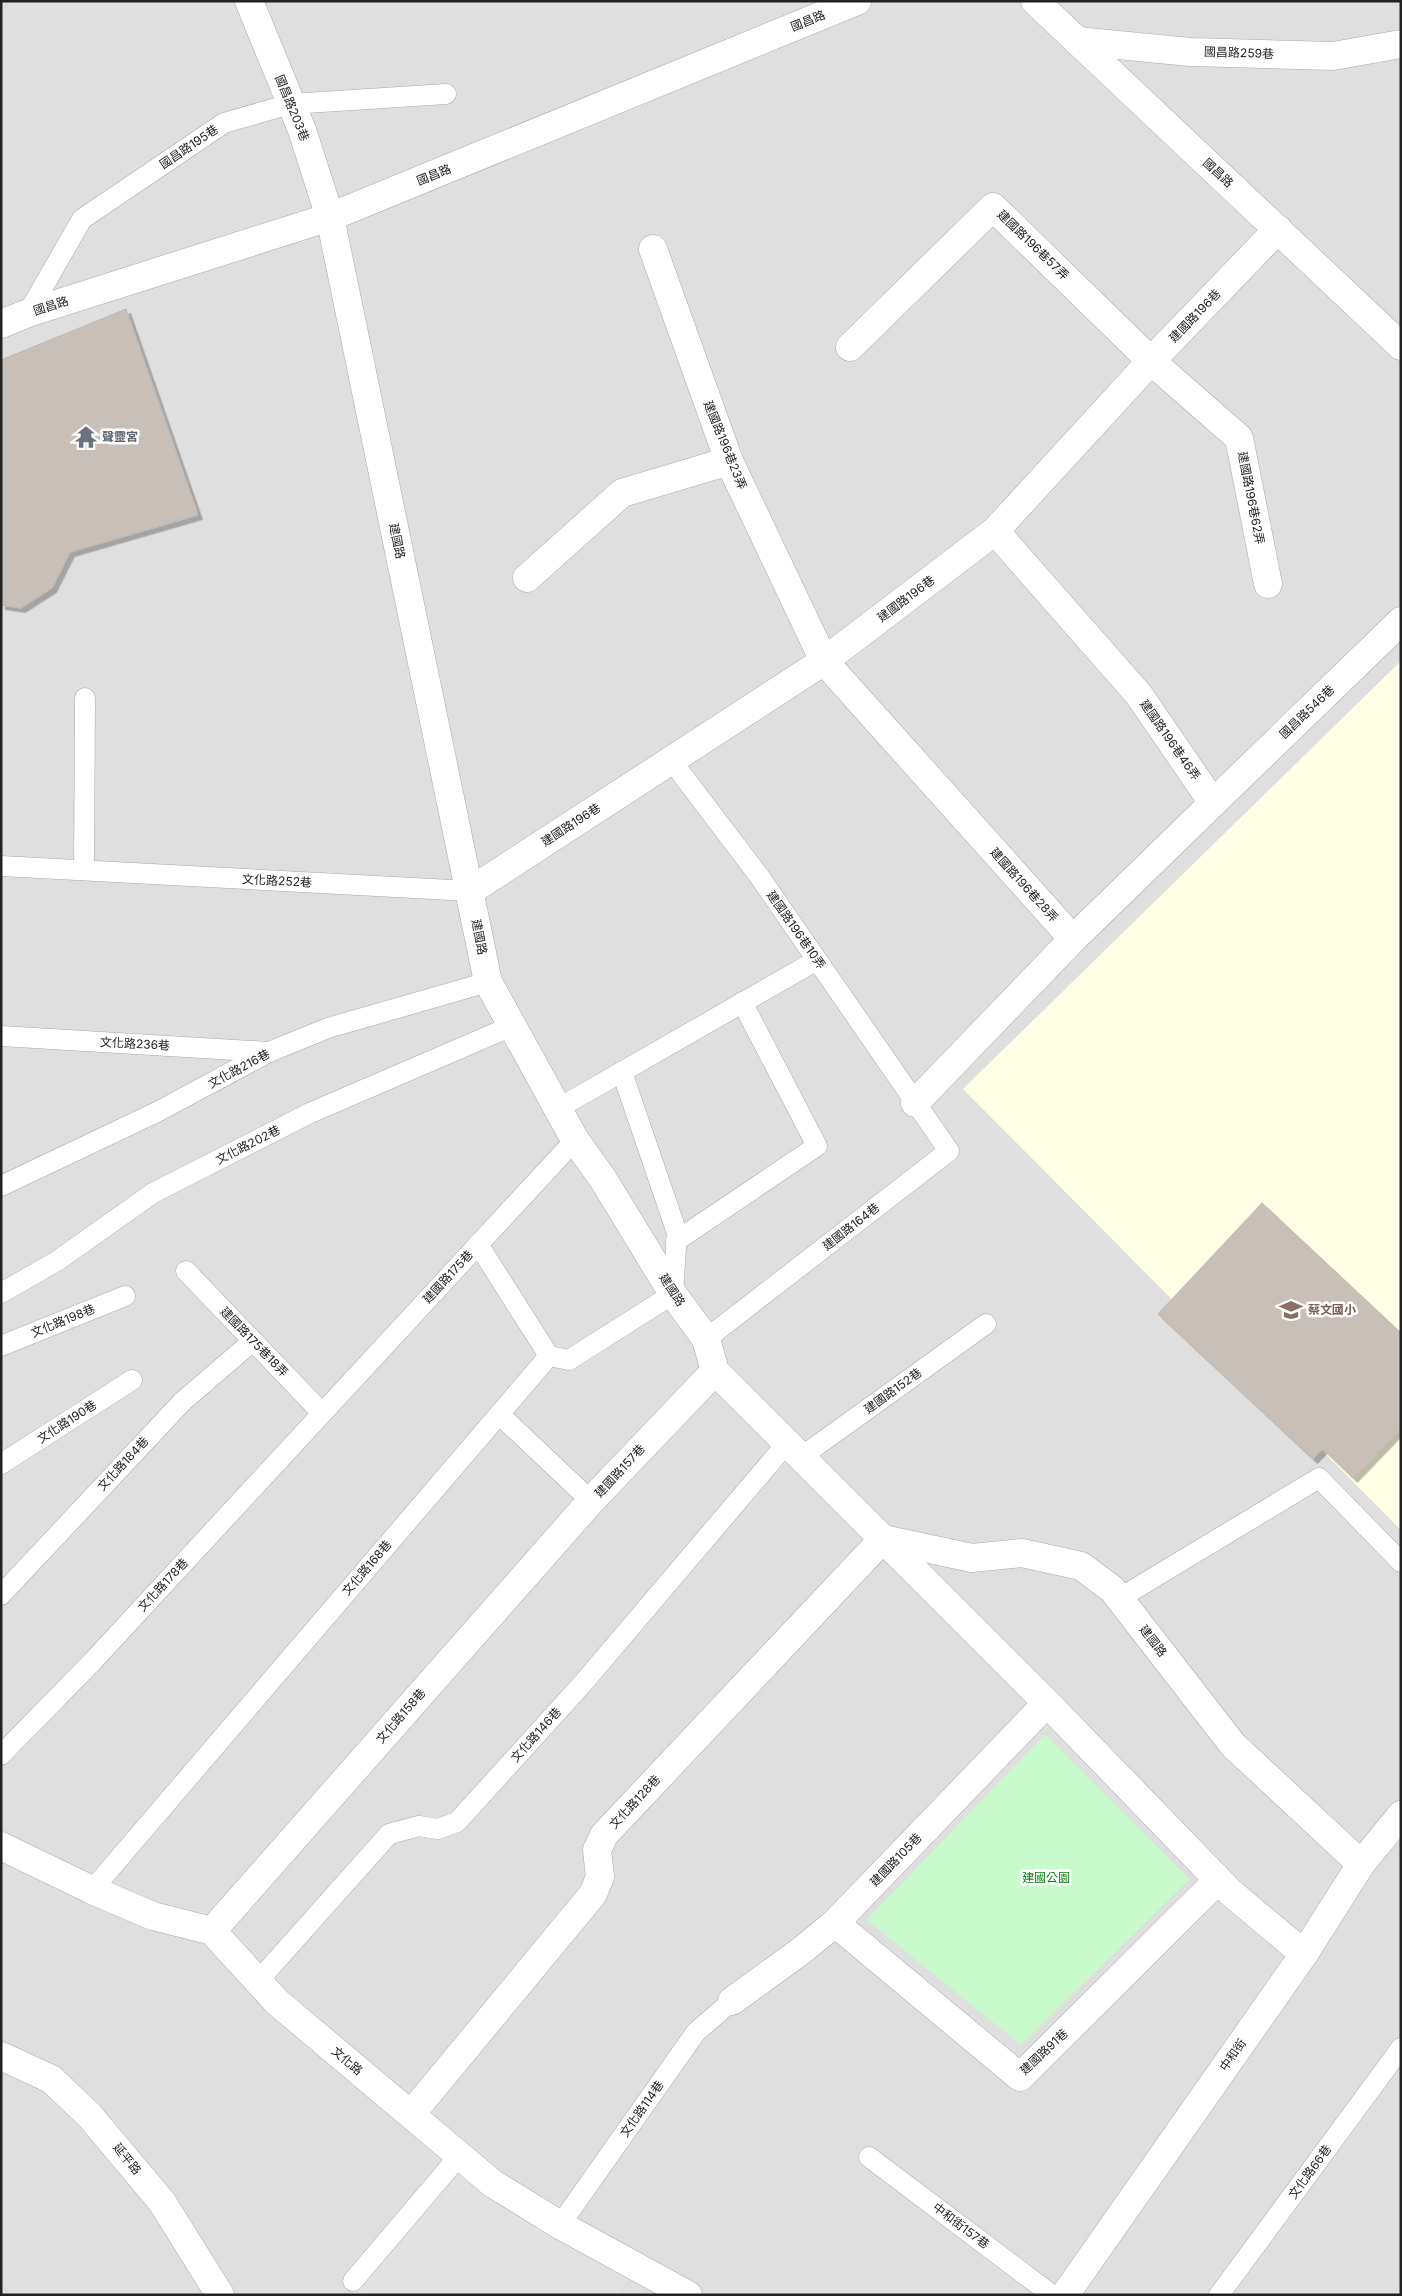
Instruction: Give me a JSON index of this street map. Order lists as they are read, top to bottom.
{
  "streets": {
    "street": [
      "國昌路",
      "國昌路259巷",
      "國昌路203巷",
      "建國路196巷57弄",
      "建國路196巷",
      "建國路196巷23弄",
      "建國路196巷62弄",
      "建國路",
      "國昌路546巷",
      "建國路196巷46弄",
      "建國路196巷28弄",
      "建國路157巷",
      "文化路158巷",
      "文化路128巷",
      "建國路105巷",
      "建國路91巷",
      "中和街",
      "文化路",
      "延平路"
    ],
    "lane": [
      "國昌路195巷",
      "文化路252巷",
      "建國路196巷10弄",
      "文化路236巷",
      "文化路216巷",
      "文化路202巷",
      "建國路164巷",
      "建國路175巷",
      "文化路198巷",
      "建國路175巷18弄",
      "建國路152巷",
      "文化路190巷",
      "文化路184巷",
      "文化路168巷",
      "文化路178巷",
      "文化路146巷",
      "文化路114巷",
      "文化路66巷",
      "中和街157巷"
    ]
  },
  "crossings": [
    ["國昌路", "國昌路259巷"],
    ["國昌路", "國昌路203巷"],
    ["國昌路", "國昌路195巷"],
    ["國昌路", "建國路196巷"],
    ["國昌路", "建國路"],
    ["國昌路203巷", "國昌路195巷"],
    ["國昌路203巷", "建國路"],
    ["建國路196巷57弄", "建國路196巷"],
    ["建國路196巷57弄", "建國路196巷62弄"],
    ["建國路196巷", "建國路196巷23弄"],
    ["建國路196巷", "建國路196巷62弄"],
    ["建國路196巷", "建國路"],
    ["建國路196巷", "建國路196巷46弄"],
    ["建國路196巷", "文化路252巷"],
    ["建國路196巷", "建國路196巷28弄"],
    ["建國路196巷", "建國路196巷10弄"],
    ["建國路196巷23弄", "建國路196巷28弄"],
    ["建國路", "文化路252巷"],
    ["建國路", "文化路216巷"],
    ["建國路", "文化路202巷"],
    ["建國路", "建國路164巷"],
    ["建國路", "建國路175巷"],
    ["建國路", "建國路152巷"],
    ["建國路", "建國路157巷"],
    ["建國路", "文化路146巷"],
    ["建國路", "文化路128巷"],
    ["建國路", "建國路105巷"],
    ["建國路", "建國路91巷"],
    ["建國路", "中和街"],
    ["國昌路546巷", "建國路196巷46弄"],
    ["建國路196巷10弄", "建國路164巷"],
    ["文化路236巷", "文化路216巷"],
    ["建國路175巷", "建國路175巷18弄"],
    ["建國路175巷", "文化路178巷"],
    ["建國路175巷18弄", "文化路184巷"],
    ["建國路175巷18弄", "文化路178巷"],
    ["建國路152巷", "文化路146巷"],
    ["建國路157巷", "文化路168巷"],
    ["建國路157巷", "文化路158巷"],
    ["文化路158巷", "文化路"],
    ["文化路146巷", "文化路"],
    ["文化路128巷", "文化路"],
    ["建國路105巷", "建國路91巷"],
    ["建國路105巷", "文化路114巷"],
    ["文化路", "文化路114巷"]
  ],
  "parks": ["建國公園"],
  "places": {
    "temple": ["聲靈宮"],
    "school or university": ["蔡文國小"]
  }
}
